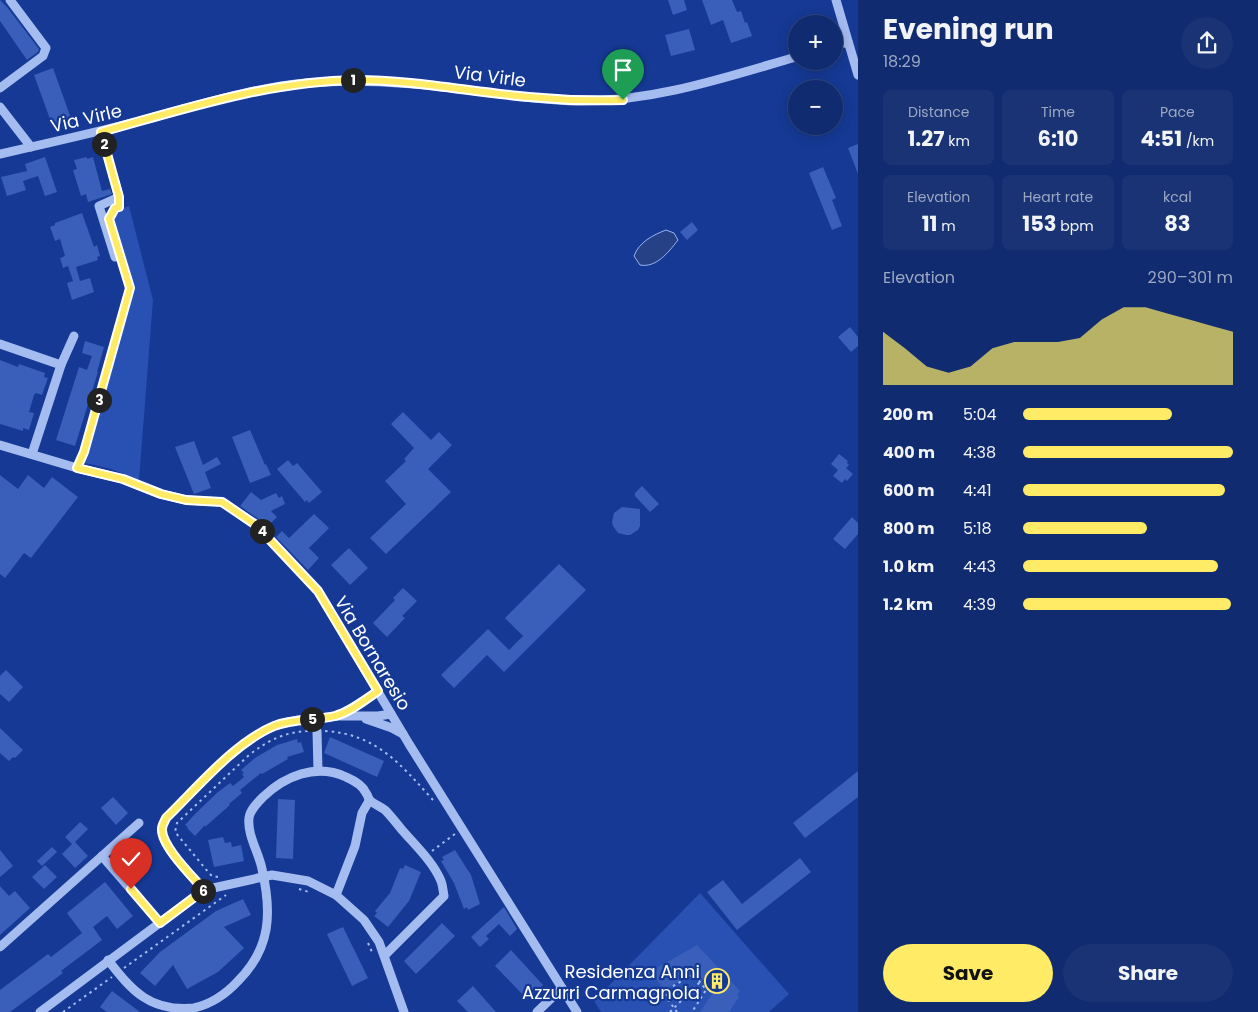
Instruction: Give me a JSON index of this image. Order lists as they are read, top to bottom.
{
  "streets": {
    "street": ["Via Virle", "Via Bornaresio"]
  },
  "places": {
    "building": ["Residenza Anni Azzurri Carmagnola"]
  },
  "page": {
    "heading": ["Evening run", "18:29"],
    "map_buttons": ["+", "−"],
    "pins": [
      "1",
      "2",
      "3",
      "4",
      "5",
      "6"
    ],
    "stats": [
      ["Distance", "1.27 km"],
      ["Time", "6:10"],
      ["Pace", "4:51 /km"],
      ["Elevation", "11 m"],
      ["Heart rate", "153 bpm"],
      ["kcal", "83"]
    ],
    "chart": ["Elevation", "290–301 m"],
    "list": [
      {
        "name": "200 m",
        "note": "5:04"
      },
      {
        "name": "400 m",
        "note": "4:38"
      },
      {
        "name": "600 m",
        "note": "4:41"
      },
      {
        "name": "800 m",
        "note": "5:18"
      },
      {
        "name": "1.0 km",
        "note": "4:43"
      },
      {
        "name": "1.2 km",
        "note": "4:39"
      }
    ],
    "buttons": ["Save", "Share"]
  }
}
